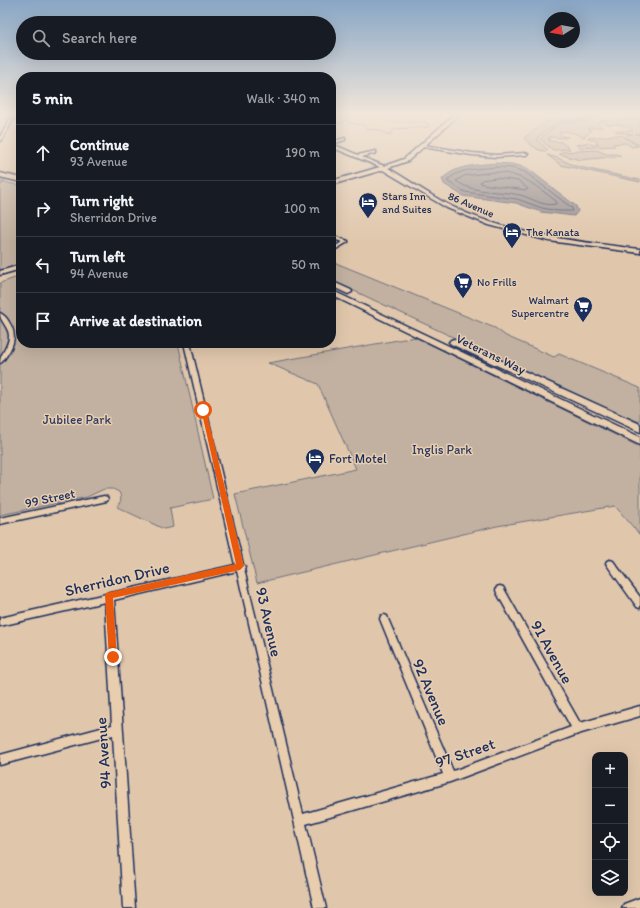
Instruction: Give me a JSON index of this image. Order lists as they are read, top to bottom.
{
  "streets": {
    "main road": ["Veterans Way"],
    "street": [
      "86 Avenue",
      "99 Street",
      "Sherridon Drive",
      "93 Avenue",
      "91 Avenue",
      "92 Avenue",
      "94 Avenue",
      "97 Street"
    ]
  },
  "crossings": [
    ["Sherridon Drive", "93 Avenue"],
    ["Sherridon Drive", "94 Avenue"],
    ["93 Avenue", "97 Street"],
    ["91 Avenue", "97 Street"],
    ["92 Avenue", "97 Street"]
  ],
  "parks": ["Jubilee Park", "Inglis Park"],
  "places": {
    "hotel": ["Stars Inn and Suites", "The Kanata", "Fort Motel"],
    "supermarket": ["No Frills", "Walmart Supercentre"]
  },
  "north": "left",
  "page": {
    "search": "Search here",
    "heading": ["5 min", "Walk · 340 m"],
    "list": [
      ["Continue", "93 Avenue", "190 m"],
      ["Turn right", "Sherridon Drive", "100 m"],
      ["Turn left", "94 Avenue", "50 m"],
      "Arrive at destination"
    ],
    "map_buttons": ["+", "−"]
  }
}
